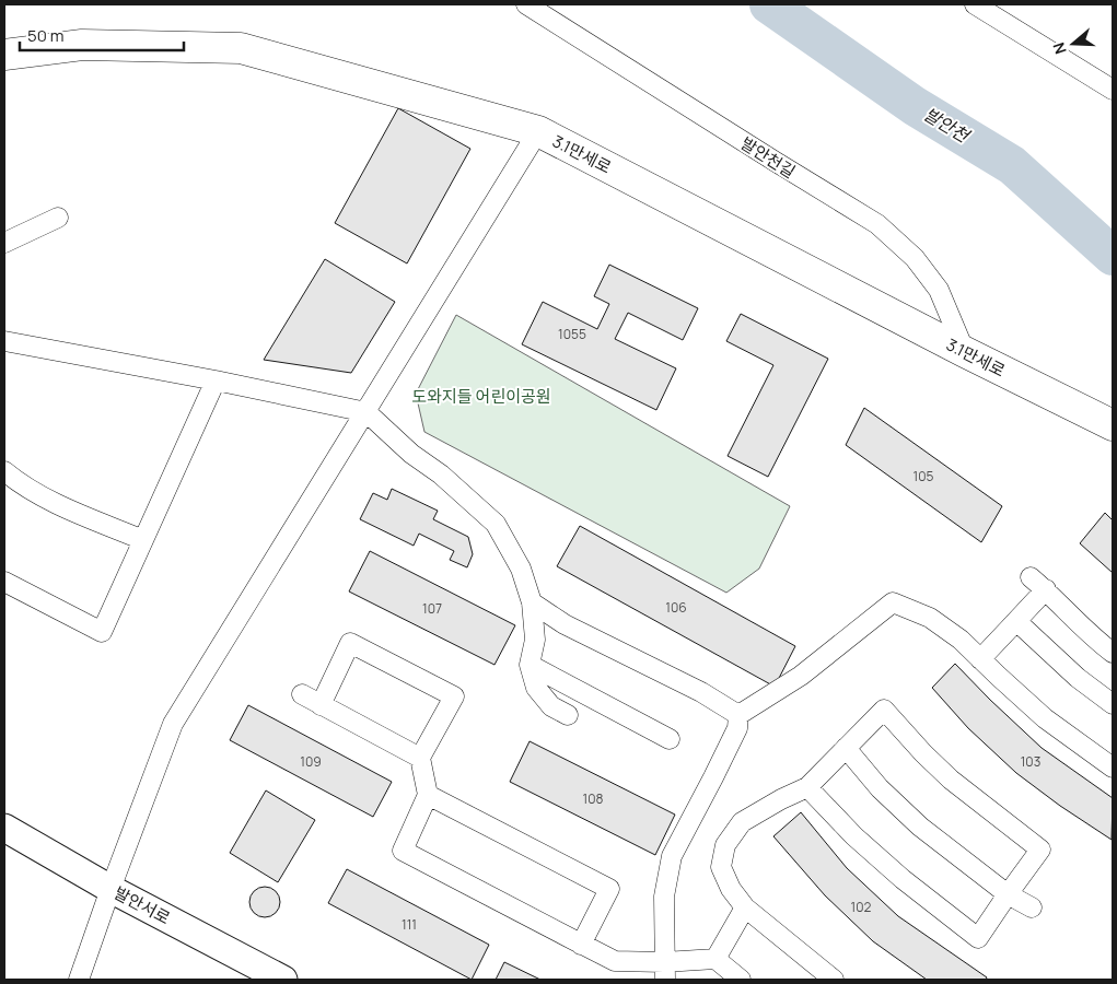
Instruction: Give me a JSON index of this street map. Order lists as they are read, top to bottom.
{
  "streets": {
    "main road": ["3.1만세로"],
    "street": ["발안천길", "발안서로"]
  },
  "crossings": [
    ["3.1만세로", "발안천길"]
  ],
  "water": ["발안천"],
  "parks": ["도와지들 어린이공원"],
  "house_numbers": [
    "1055",
    "105",
    "106",
    "107",
    "109",
    "103",
    "108",
    "102",
    "111"
  ],
  "scale_bar": "50 m",
  "north": "left"
}
